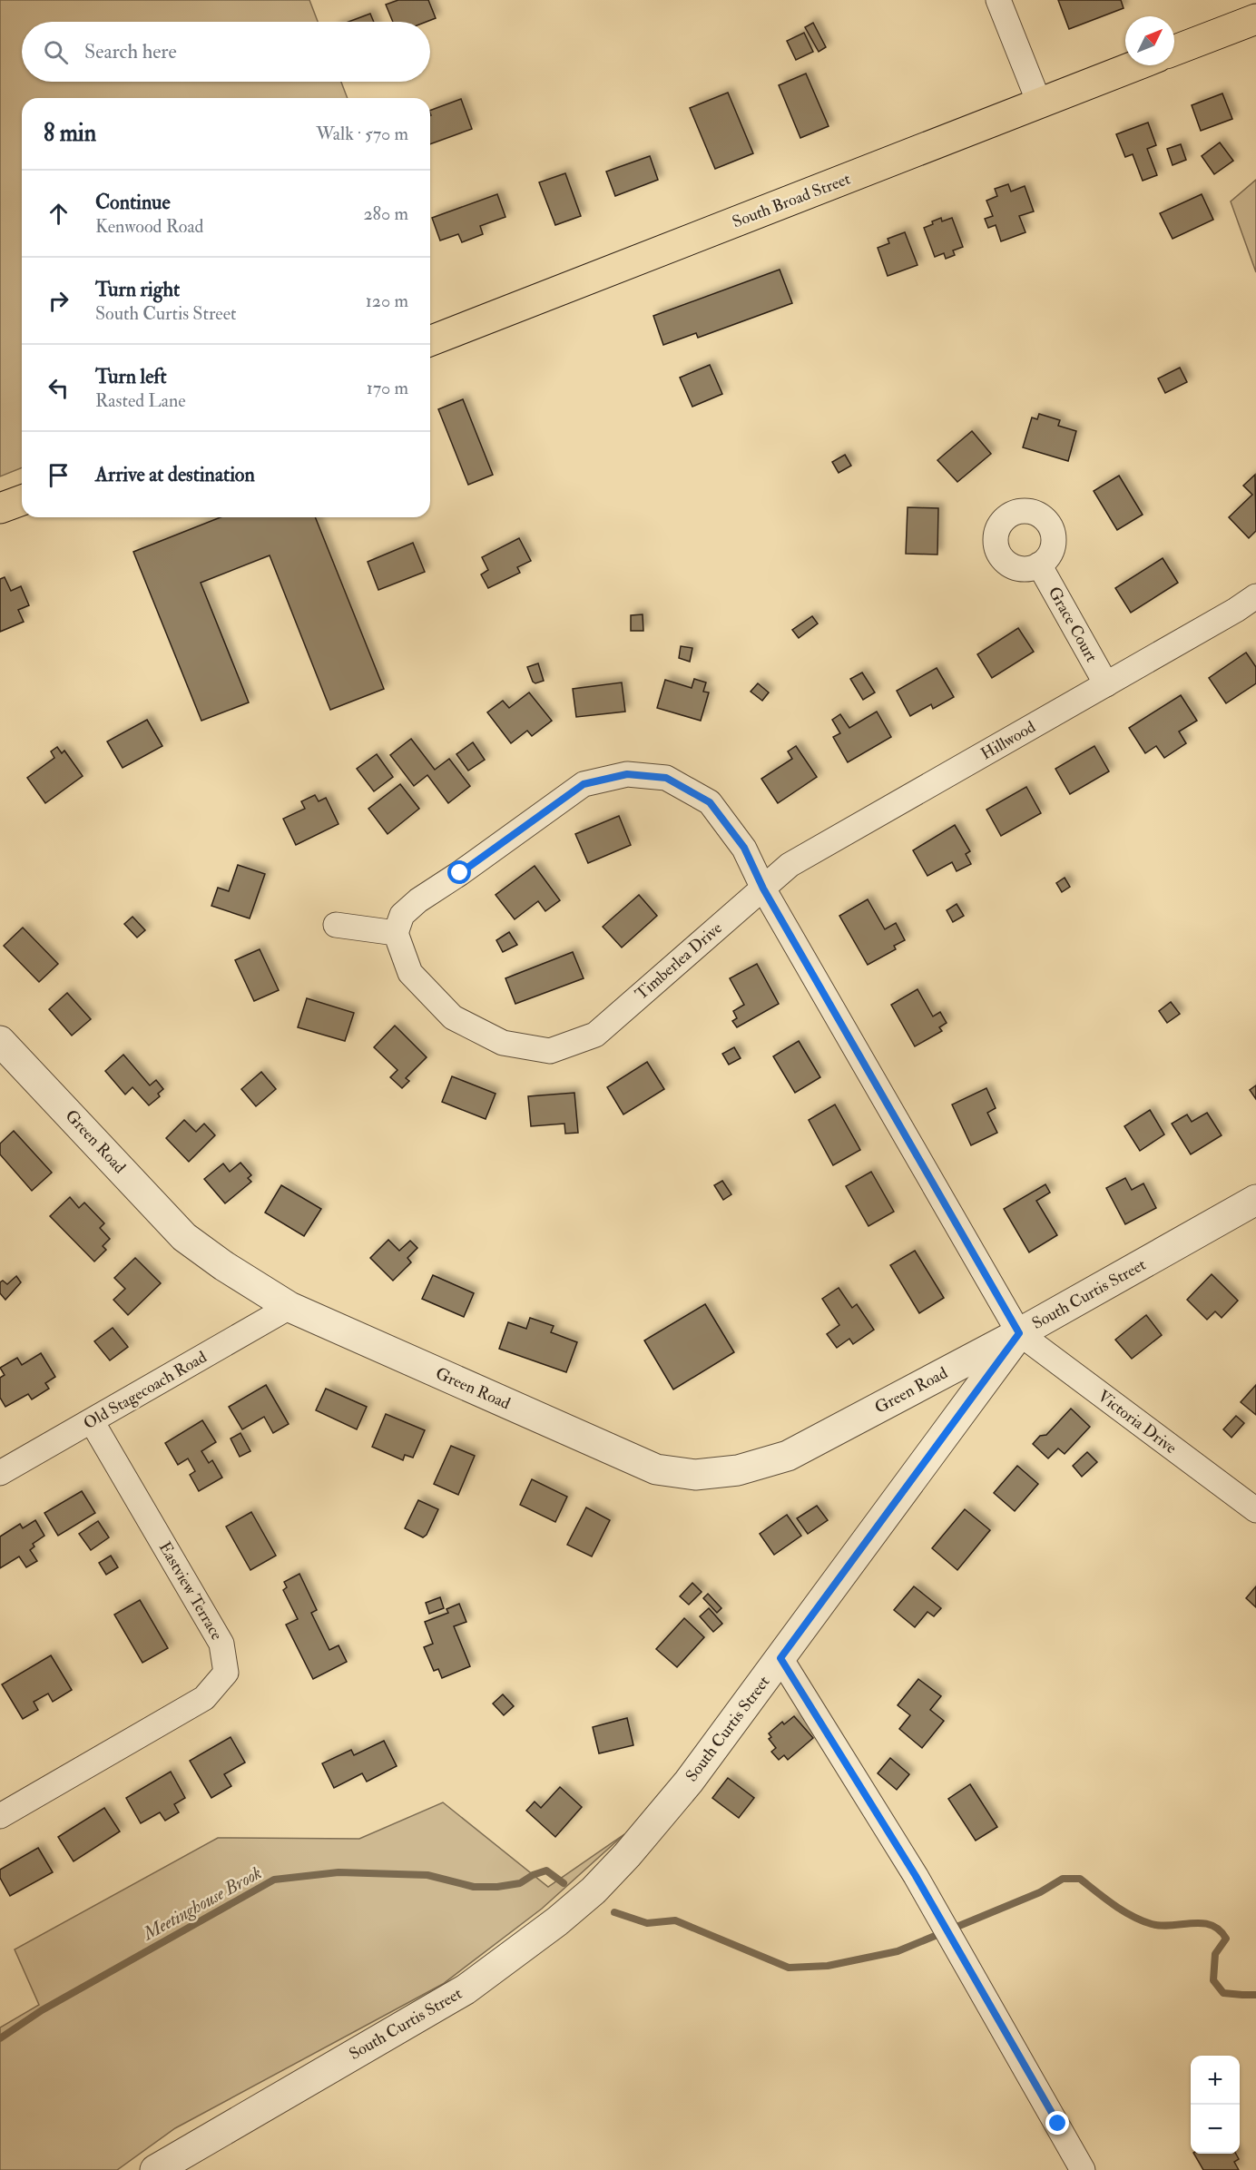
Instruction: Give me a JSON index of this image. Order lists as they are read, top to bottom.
{
  "streets": {
    "main road": ["South Broad Street"],
    "street": [
      "Grace Court",
      "Hillwood",
      "Timberlea Drive",
      "Green Road",
      "South Curtis Street",
      "Old Stagecoach Road",
      "Victoria Drive",
      "Eastview Terrace"
    ]
  },
  "crossings": [
    ["Grace Court", "Hillwood"],
    ["Hillwood", "Timberlea Drive"],
    ["Green Road", "South Curtis Street"],
    ["Green Road", "Old Stagecoach Road"],
    ["Green Road", "Victoria Drive"],
    ["South Curtis Street", "Victoria Drive"],
    ["Old Stagecoach Road", "Eastview Terrace"]
  ],
  "water": ["Meetinghouse Brook"],
  "north": "top right",
  "page": {
    "search": "Search here",
    "heading": ["8 min", "Walk · 570 m"],
    "list": [
      ["Continue", "Kenwood Road", "280 m"],
      ["Turn right", "South Curtis Street", "120 m"],
      ["Turn left", "Rasted Lane", "170 m"],
      "Arrive at destination"
    ],
    "map_buttons": ["+", "−"]
  }
}
